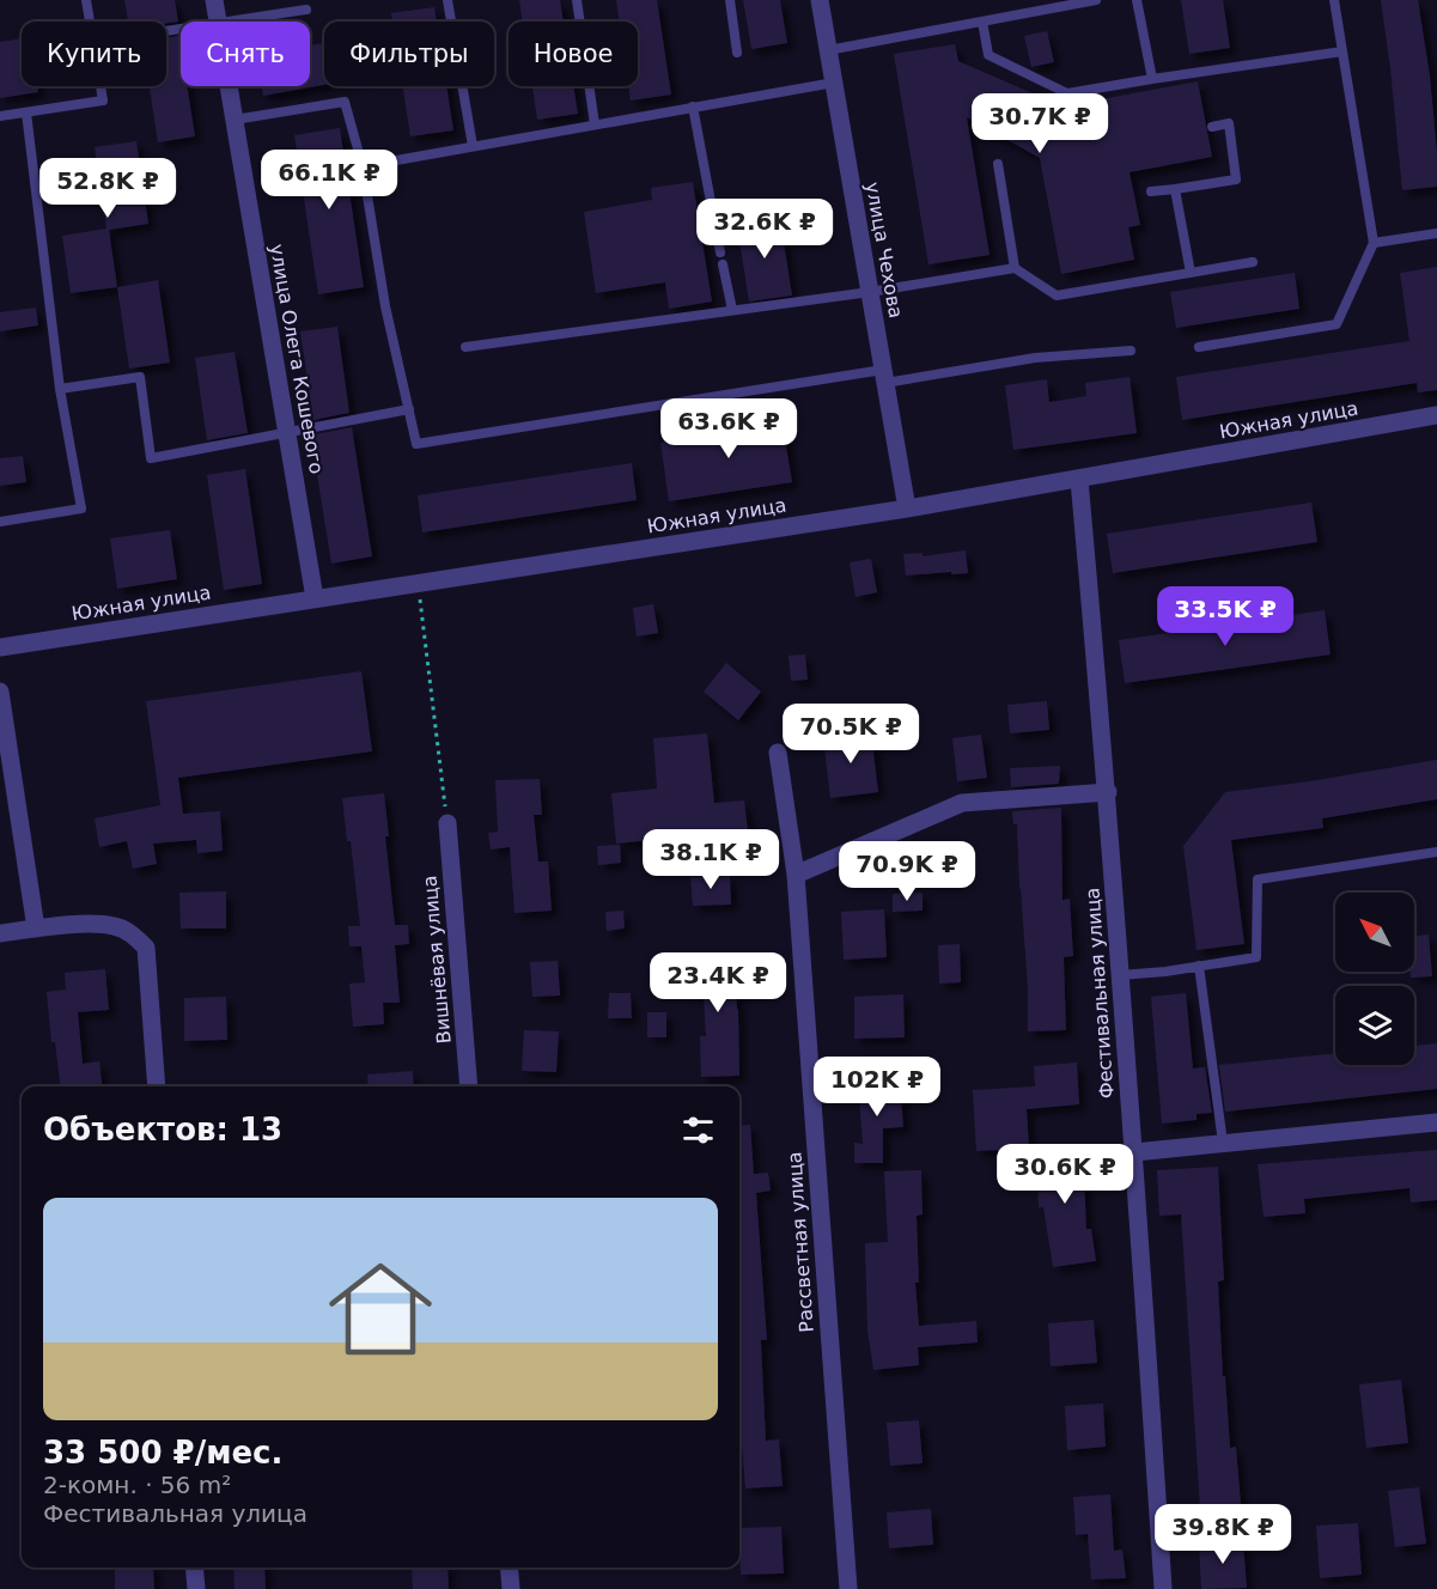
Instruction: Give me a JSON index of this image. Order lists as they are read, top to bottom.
{
  "streets": {
    "street": [
      "улица Чехова",
      "улица Олега Кошевого",
      "Южная улица",
      "Вишнёвая улица",
      "Фестивальная улица",
      "Рассветная улица"
    ]
  },
  "crossings": [
    ["улица Чехова", "Южная улица"],
    ["улица Олега Кошевого", "Южная улица"],
    ["Южная улица", "Фестивальная улица"]
  ],
  "north": "top left",
  "page": {
    "chip": [
      "Купить",
      "Снять",
      "Фильтры",
      "Новое"
    ],
    "price": [
      "30.7K ₽",
      "66.1K ₽",
      "52.8K ₽",
      "32.6K ₽",
      "63.6K ₽",
      "33.5K ₽",
      "70.5K ₽",
      "38.1K ₽",
      "70.9K ₽",
      "23.4K ₽",
      "102K ₽",
      "30.6K ₽",
      "39.8K ₽"
    ],
    "heading": "Объектов: 13",
    "list": [
      {
        "name": "33 500 ₽/мес.",
        "note": "2-комн. · 56 m² · Фестивальная улица"
      }
    ]
  }
}
